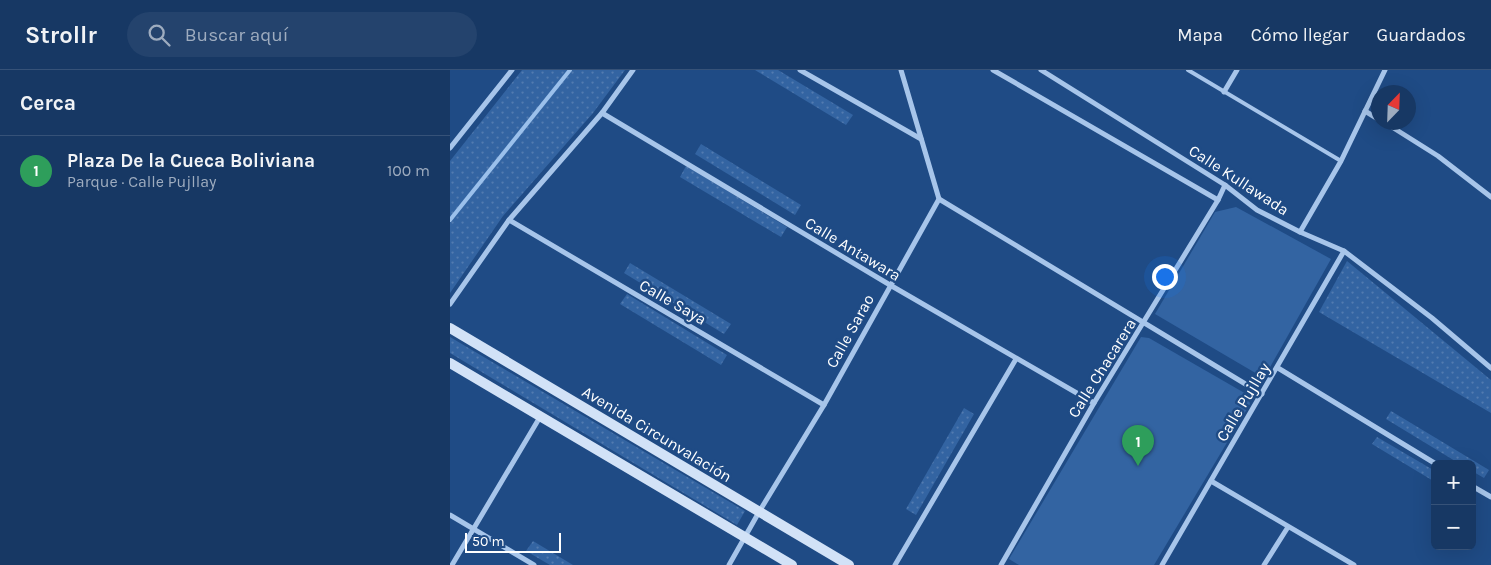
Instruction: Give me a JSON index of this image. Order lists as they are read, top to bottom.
{
  "streets": {
    "main road": ["Avenida Circunvalación"],
    "street": [
      "Calle Kullawada",
      "Calle Antawara",
      "Calle Saya",
      "Calle Sarao",
      "Calle Chacarera",
      "Calle Pujllay"
    ]
  },
  "crossings": [
    ["Calle Kullawada", "Calle Chacarera"],
    ["Calle Kullawada", "Calle Pujllay"],
    ["Calle Antawara", "Calle Sarao"],
    ["Calle Antawara", "Calle Chacarera"],
    ["Calle Saya", "Calle Sarao"],
    ["Calle Sarao", "Avenida Circunvalación"]
  ],
  "scale_bar": "50 m",
  "north": "top right",
  "page": {
    "header": "Strollr",
    "search": "Buscar aquí",
    "nav": ["Mapa", "Cómo llegar", "Guardados"],
    "heading": "Cerca",
    "list": [
      {
        "mark": "1",
        "name": "Plaza De la Cueca Boliviana",
        "note": "Parque · Calle Pujllay",
        "value": "100 m"
      }
    ],
    "pins": "1",
    "map_buttons": ["+", "−"],
    "scale": "50 m"
  }
}
